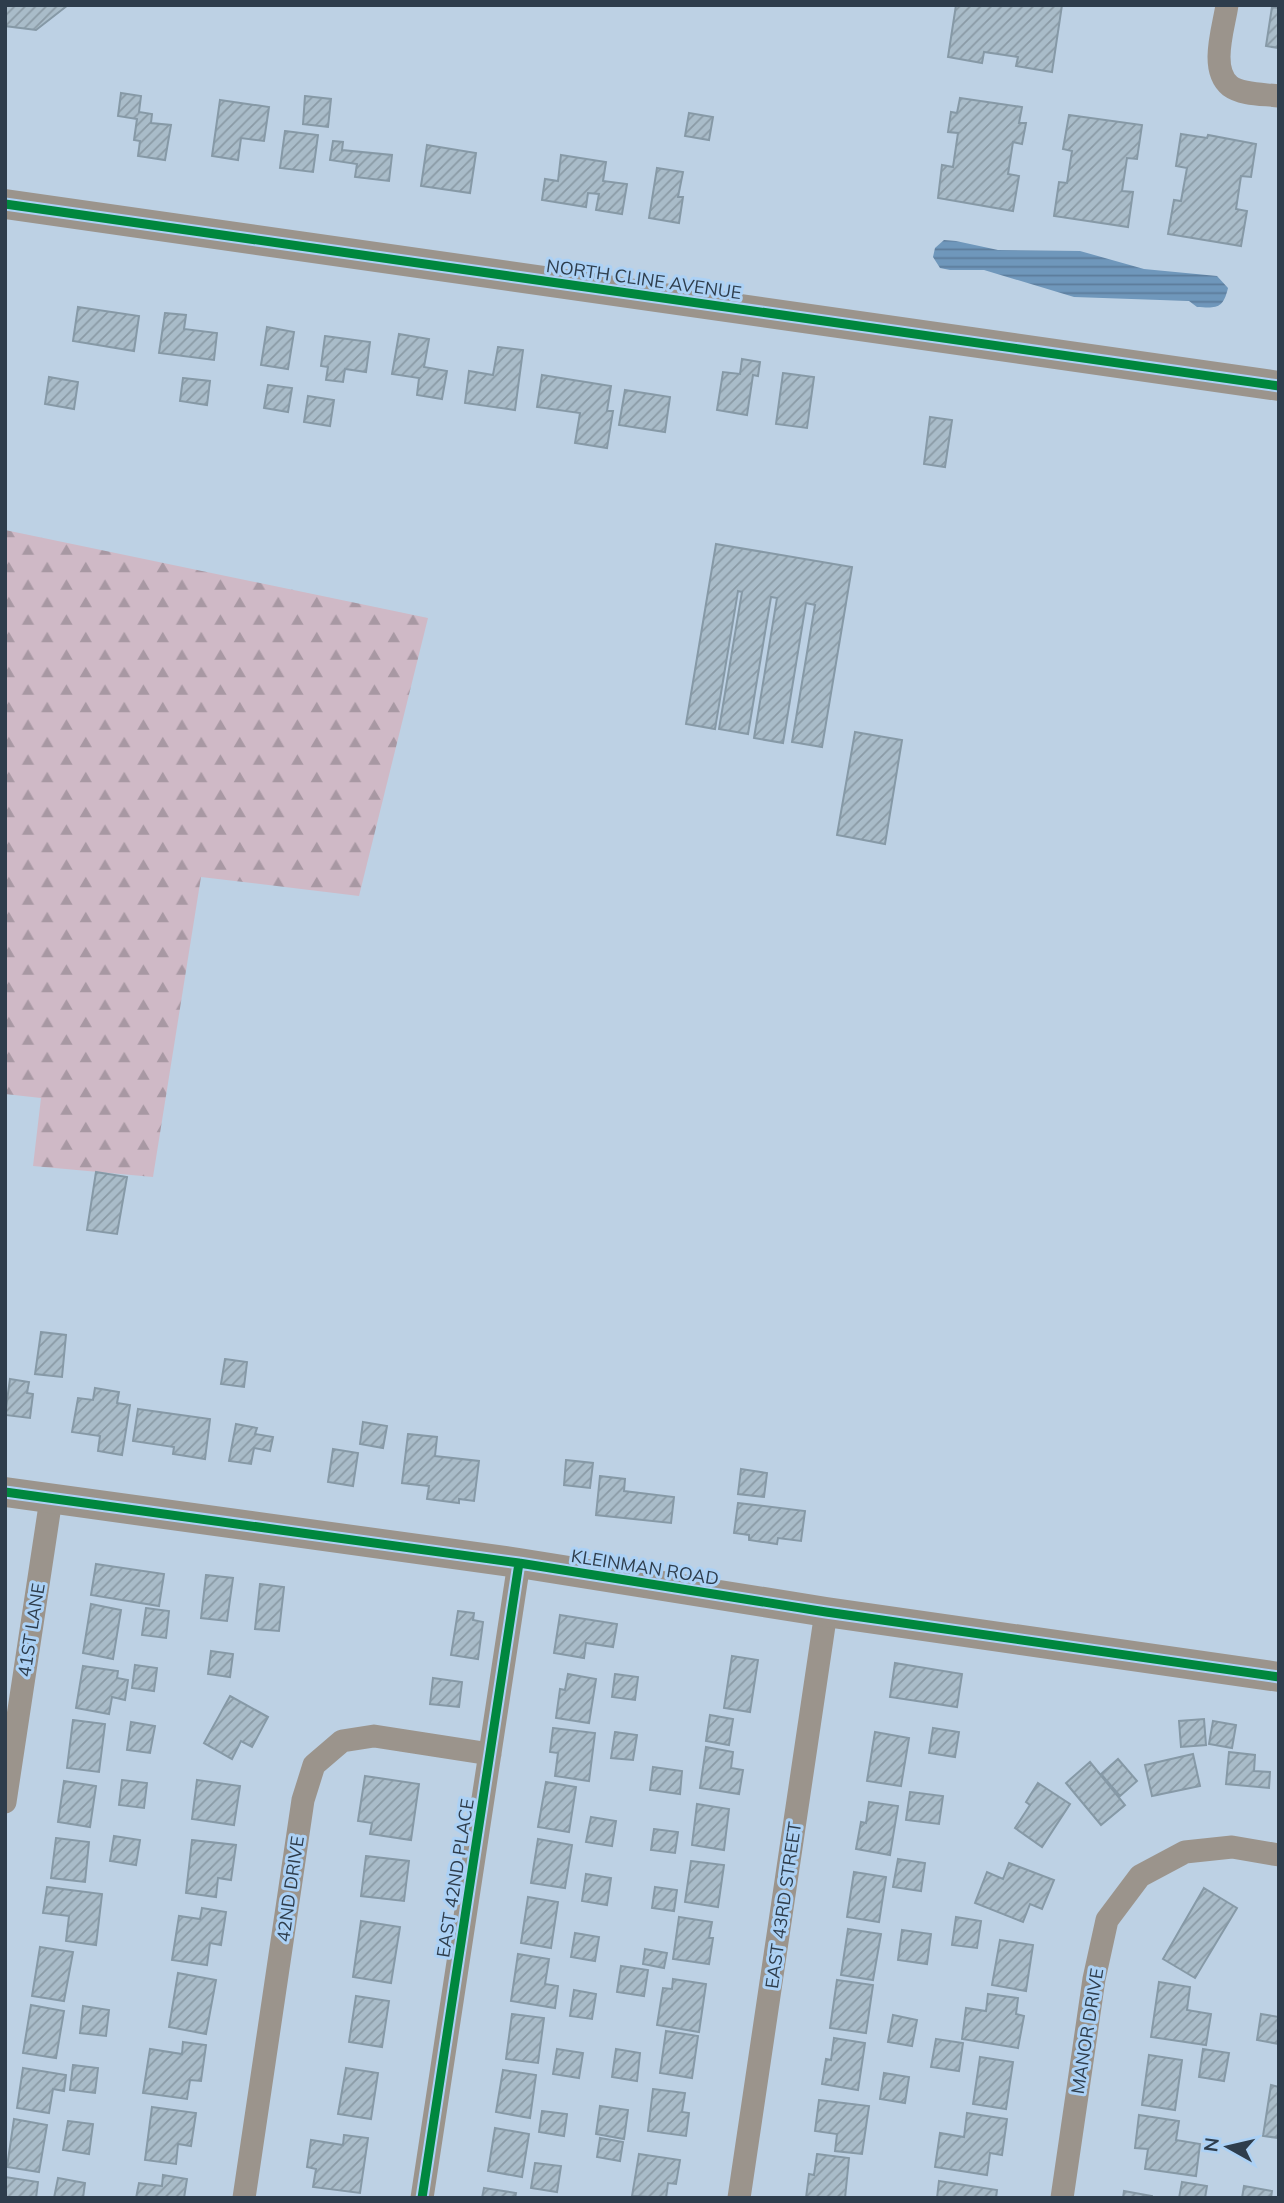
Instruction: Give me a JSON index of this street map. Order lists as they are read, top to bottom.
{
  "streets": {
    "street": [
      "NORTH CLINE AVENUE",
      "KLEINMAN ROAD",
      "41ST LANE",
      "EAST 42ND PLACE",
      "42ND DRIVE",
      "EAST 43RD STREET",
      "MANOR DRIVE"
    ]
  },
  "crossings": [
    ["KLEINMAN ROAD", "41ST LANE"],
    ["KLEINMAN ROAD", "EAST 42ND PLACE"],
    ["KLEINMAN ROAD", "EAST 43RD STREET"],
    ["EAST 42ND PLACE", "42ND DRIVE"]
  ],
  "north": "left"
}
